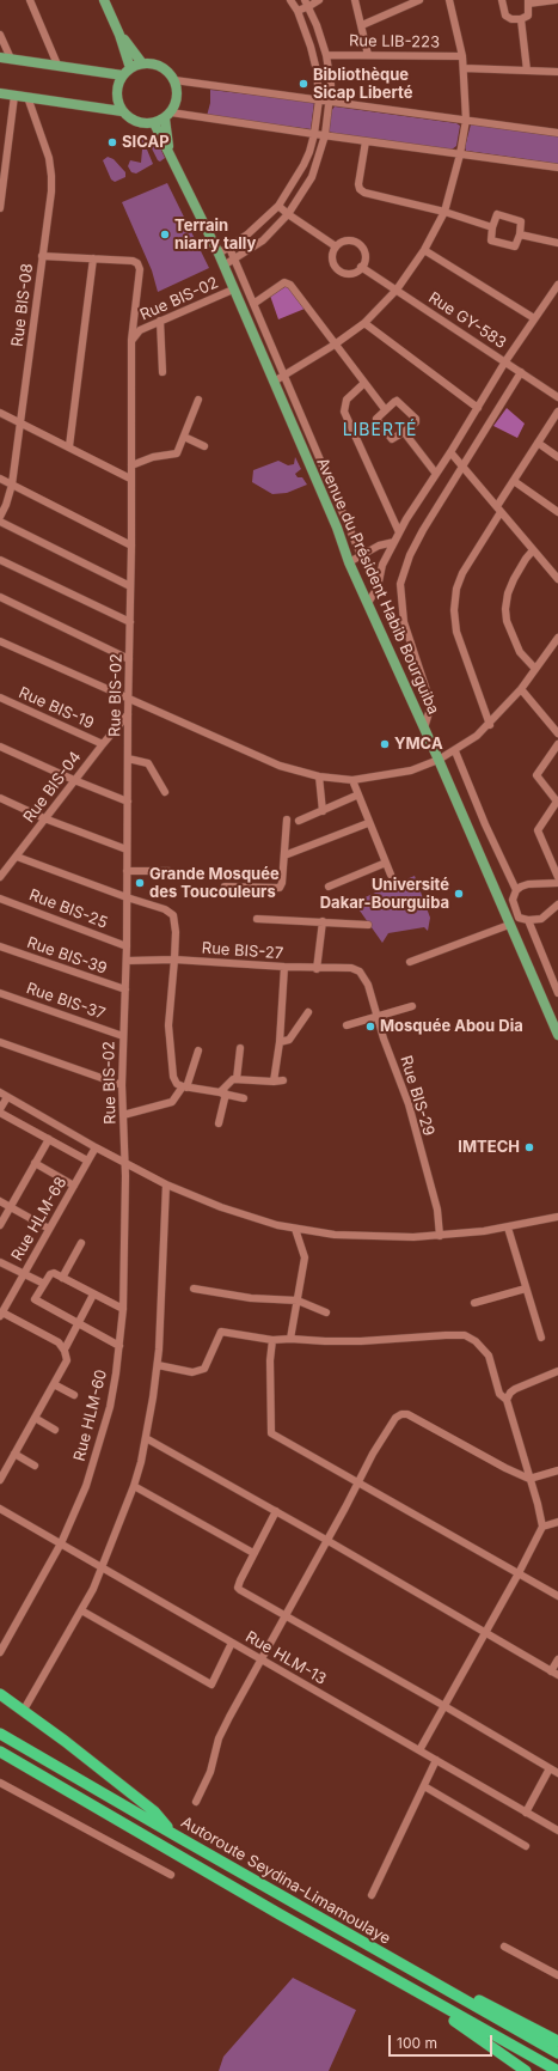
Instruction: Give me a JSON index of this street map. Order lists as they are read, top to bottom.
{
  "streets": {
    "highway": ["Autoroute Seydina-Limamoulaye"],
    "main road": ["Avenue du Président Habib Bourguiba"],
    "street": [
      "Rue LIB-223",
      "Rue BIS-02",
      "Rue BIS-08",
      "Rue GY-583",
      "Rue BIS-19",
      "Rue BIS-04",
      "Rue BIS-25",
      "Rue BIS-27",
      "Rue BIS-39",
      "Rue BIS-37",
      "Rue BIS-29",
      "Rue HLM-68",
      "Rue HLM-60",
      "Rue HLM-13"
    ]
  },
  "crossings": [
    ["Rue BIS-02", "Avenue du Président Habib Bourguiba"],
    ["Rue BIS-02", "Rue BIS-04"],
    ["Rue BIS-02", "Rue BIS-25"],
    ["Rue BIS-02", "Rue BIS-27"],
    ["Rue BIS-02", "Rue BIS-39"],
    ["Rue BIS-02", "Rue BIS-37"],
    ["Rue BIS-02", "Rue HLM-60"],
    ["Rue BIS-19", "Rue BIS-04"],
    ["Rue BIS-27", "Rue BIS-29"],
    ["Rue HLM-60", "Rue HLM-13"]
  ],
  "districts": ["LIBERTÉ"],
  "places": [
    "Bibliothèque Sicap Liberté",
    "SICAP",
    "Terrain niarry tally",
    "YMCA",
    "Grande Mosquée des Toucouleurs",
    "Université Dakar-Bourguiba",
    "Mosquée Abou Dia",
    "IMTECH"
  ],
  "scale_bar": "100 m"
}
